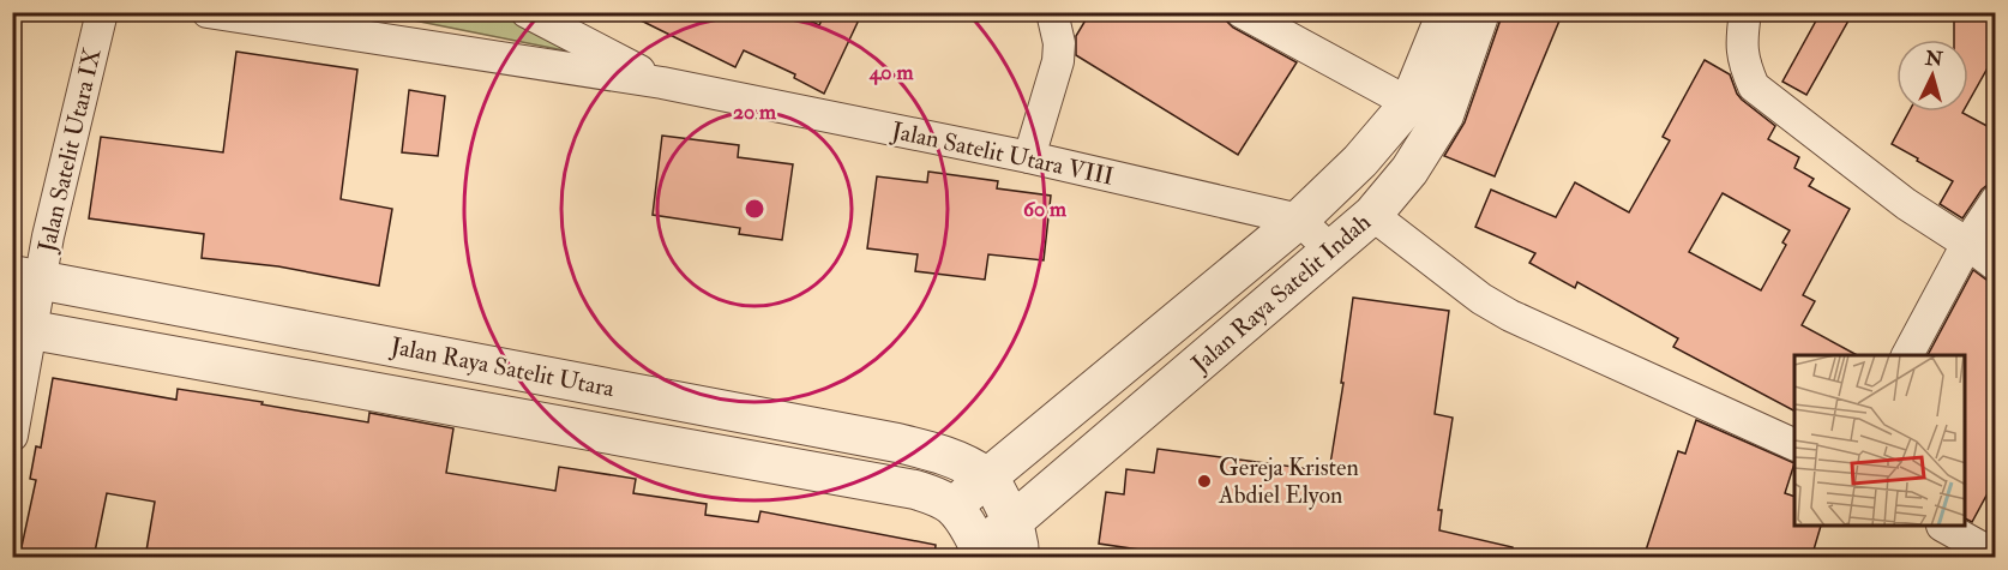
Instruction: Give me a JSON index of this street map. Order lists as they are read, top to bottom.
{
  "streets": {
    "street": [
      "Jalan Satelit Utara IX",
      "Jalan Satelit Utara VIII",
      "Jalan Raya Satelit Indah",
      "Jalan Raya Satelit Utara"
    ]
  },
  "crossings": [
    ["Jalan Satelit Utara IX", "Jalan Raya Satelit Utara"],
    ["Jalan Satelit Utara VIII", "Jalan Raya Satelit Indah"],
    ["Jalan Raya Satelit Indah", "Jalan Raya Satelit Utara"]
  ],
  "places": ["Gereja Kristen Abdiel Elyon"],
  "north": "top",
  "rings": ["40 m", "20 m", "60 m"]
}
